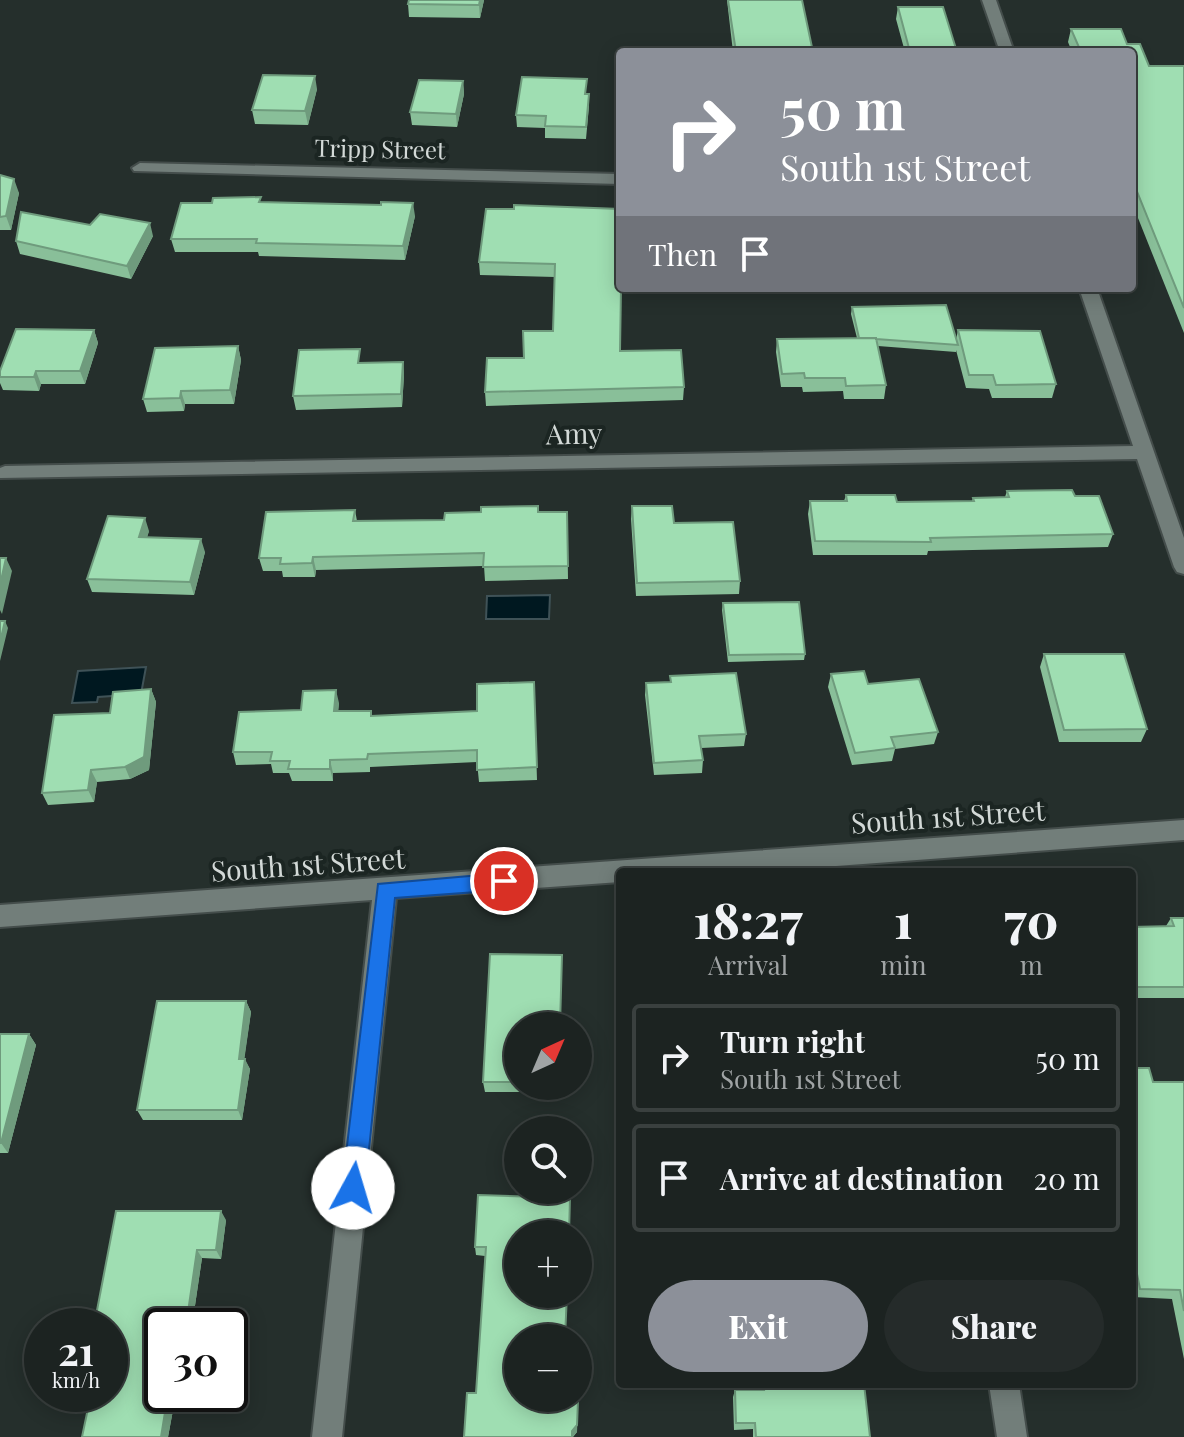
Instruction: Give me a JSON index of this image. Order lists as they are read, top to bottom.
{
  "streets": {
    "street": ["Tripp Street", "Amy", "South 1st Street"]
  },
  "north": "top right",
  "page": {
    "turn": ["50 m", "South 1st Street"],
    "then": "Then",
    "eta": [
      "18:27",
      "Arrival",
      "1",
      "min",
      "70",
      "m"
    ],
    "list": [
      {
        "name": "Turn right",
        "note": "South 1st Street",
        "value": "50 m"
      },
      {
        "name": "Arrive at destination",
        "value": "20 m"
      }
    ],
    "map_buttons": ["+", "−"],
    "buttons": ["Exit", "Share"],
    "speed": "21 km/h",
    "limit": "30"
  }
}
